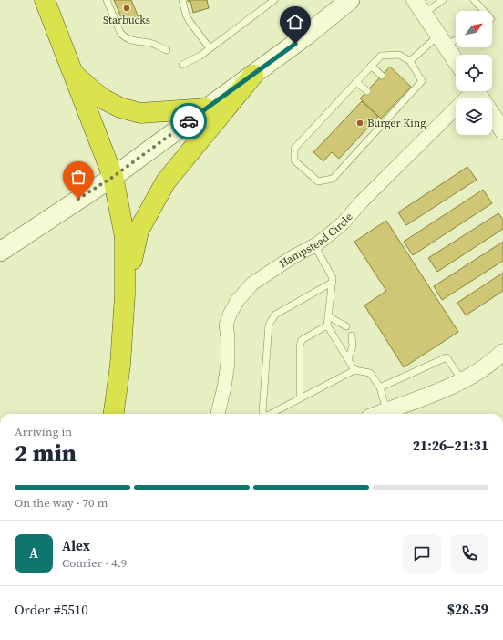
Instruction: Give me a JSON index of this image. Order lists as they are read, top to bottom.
{
  "streets": {
    "street": ["Hampstead Circle"]
  },
  "places": ["Starbucks", "Burger King"],
  "north": "top right",
  "page": {
    "heading": ["2 min", "Arriving in", "21:26–21:31"],
    "panel": [
      "Alex",
      "Courier · 4.9",
      "Order #5510",
      "$28.59"
    ],
    "bar": "On the way · 70 m",
    "round": "A"
  }
}
